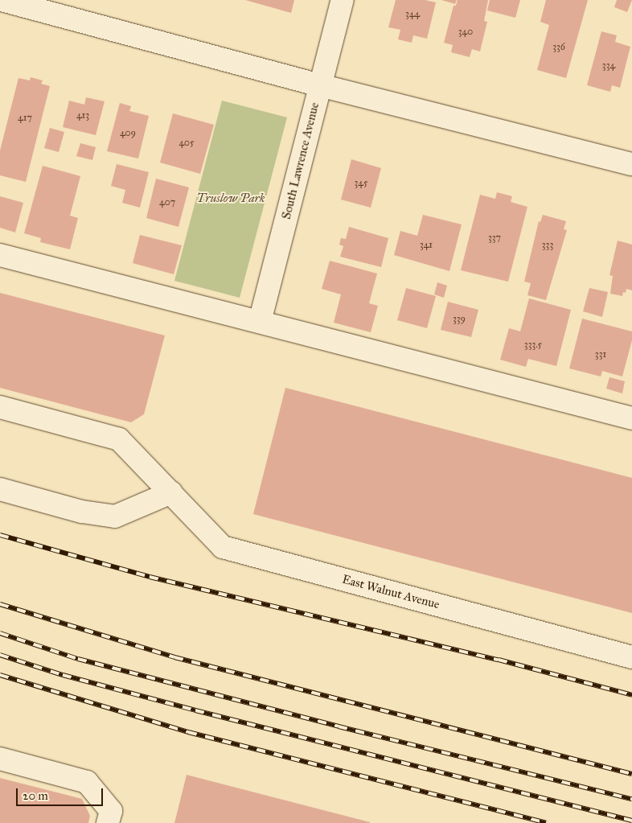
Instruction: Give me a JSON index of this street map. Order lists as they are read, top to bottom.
{
  "streets": {
    "street": ["South Lawrence Avenue", "East Walnut Avenue"]
  },
  "parks": ["Truslow Park"],
  "house_numbers": [
    "344",
    "340",
    "336",
    "334",
    "413",
    "417",
    "409",
    "405",
    "345",
    "407",
    "337",
    "341",
    "333",
    "339",
    "333.5",
    "331"
  ],
  "scale_bar": "20 m"
}
